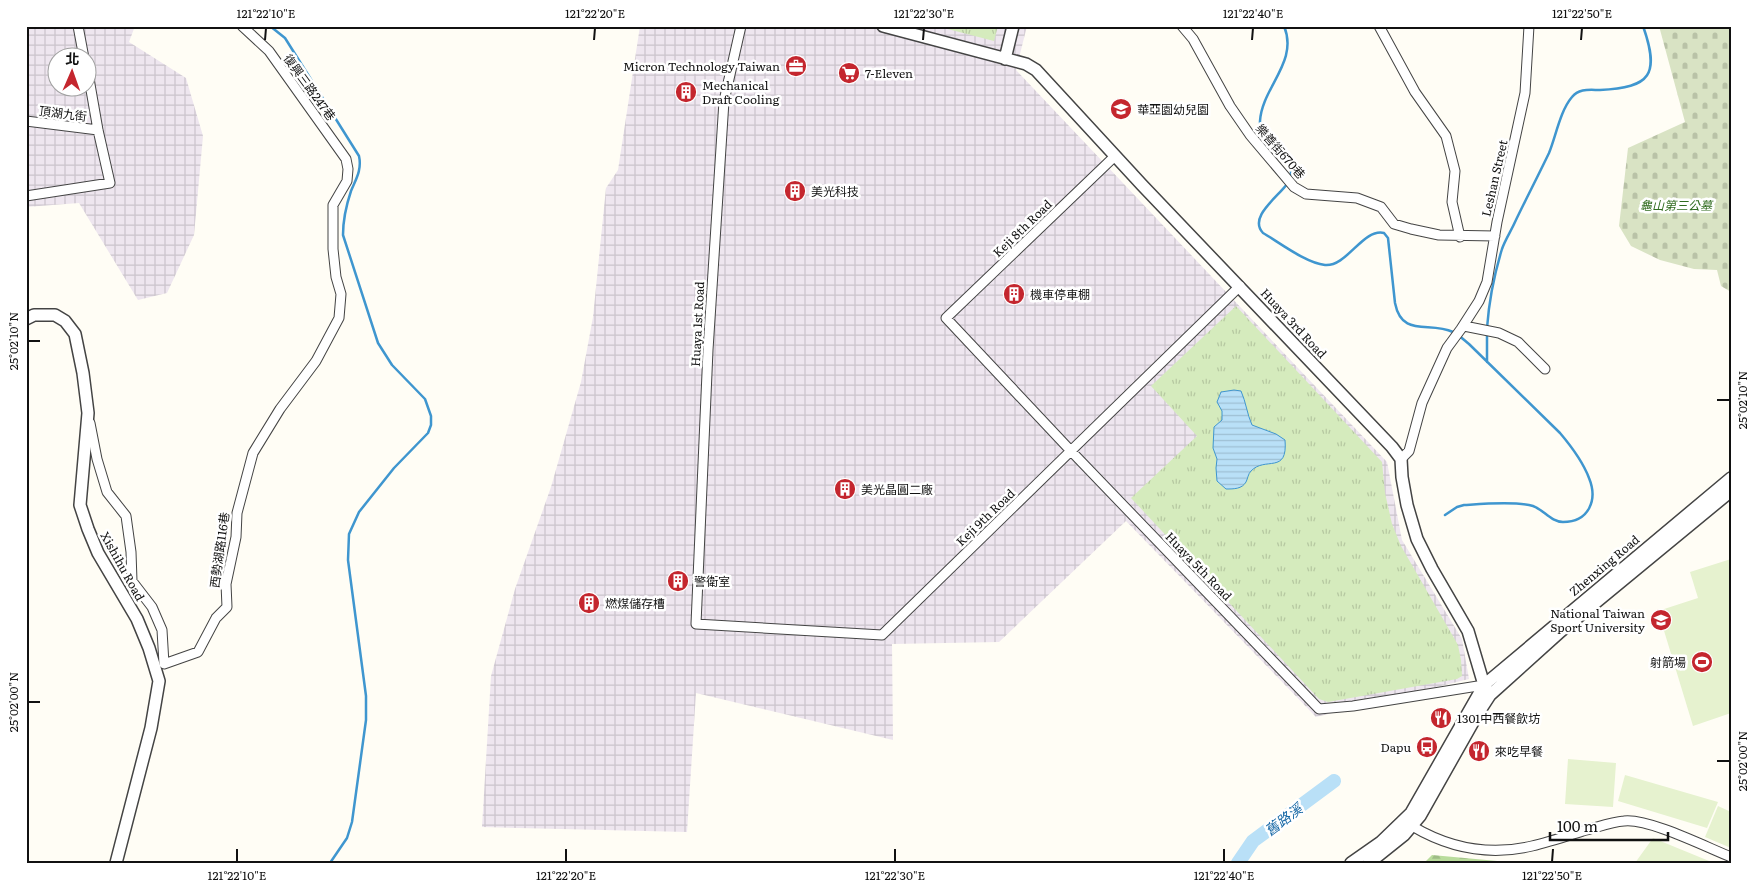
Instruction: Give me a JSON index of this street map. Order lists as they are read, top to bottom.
{
  "streets": {
    "street": [
      "復興三路247巷",
      "頂湖九街",
      "樂善街670巷",
      "Leshan Street",
      "Keji 8th Road",
      "Huaya 3rd Road",
      "Huaya 1st Road",
      "Keji 9th Road",
      "西勢湖路116巷",
      "Zhenxing Road",
      "Xishihu Road",
      "Huaya 5th Road"
    ]
  },
  "crossings": [
    ["復興三路247巷", "西勢湖路116巷"],
    ["樂善街670巷", "Leshan Street"],
    ["Leshan Street", "Huaya 3rd Road"],
    ["Keji 8th Road", "Huaya 3rd Road"],
    ["Keji 8th Road", "Huaya 5th Road"],
    ["Huaya 3rd Road", "Keji 9th Road"],
    ["Huaya 1st Road", "Keji 9th Road"],
    ["Keji 9th Road", "Huaya 5th Road"],
    ["西勢湖路116巷", "Xishihu Road"],
    ["Zhenxing Road", "Huaya 5th Road"]
  ],
  "water": ["舊路溪"],
  "parks": ["龜山第三公墓"],
  "places": {
    "office": ["Micron Technology Taiwan"],
    "supermarket": ["7-Eleven"],
    "building": [
      "Mechanical Draft Cooling",
      "美光科技",
      "機車停車棚",
      "美光晶圓二廠",
      "警衛室",
      "燃煤儲存槽"
    ],
    "school or university": ["華亞園幼兒園", "National Taiwan Sport University"],
    "sports": ["射箭場"],
    "restaurant": ["1301中西餐飲坊", "來吃早餐"],
    "bus stop": ["Dapu"]
  },
  "scale_bar": "100 m",
  "north": "top",
  "coordinates": [
    "121°22'10\"E",
    "121°22'20\"E",
    "121°22'30\"E",
    "121°22'40\"E",
    "121°22'50\"E",
    "25°02'10\"N",
    "25°02'00\"N"
  ]
}
